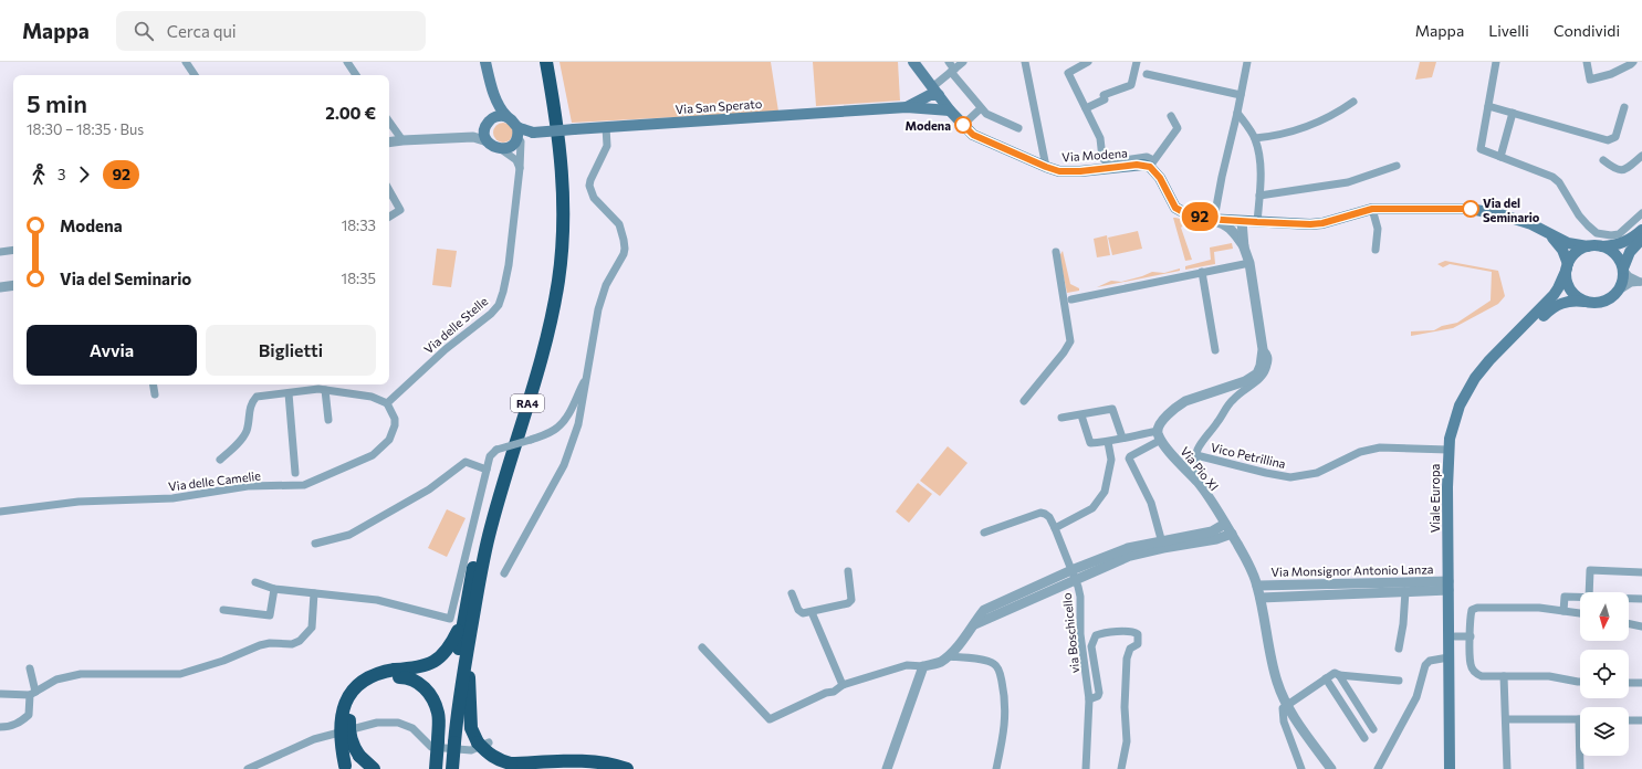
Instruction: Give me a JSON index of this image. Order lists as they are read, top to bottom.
{
  "streets": {
    "highway": ["RA4"],
    "main road": ["Via San Sperato", "Via Modena", "Viale Europa"],
    "street": [
      "Via delle Stelle",
      "Vico Petrillina",
      "Via Pio XI",
      "Via delle Camelie",
      "Via Monsignor Antonio Lanza",
      "via Boschicello"
    ]
  },
  "crossings": [
    ["Via San Sperato", "Via Modena"],
    ["Via San Sperato", "Via delle Stelle"],
    ["Via delle Stelle", "Via delle Camelie"],
    ["Vico Petrillina", "Viale Europa"],
    ["Via Pio XI", "Via Monsignor Antonio Lanza"],
    ["Viale Europa", "Via Monsignor Antonio Lanza"]
  ],
  "places": ["Modena", "Via del Seminario"],
  "lines": ["bus line 92"],
  "north": "bottom",
  "page": {
    "header": "Mappa",
    "search": "Cerca qui",
    "nav": ["Mappa", "Livelli", "Condividi"],
    "on_map": "92",
    "heading": ["5 min", "18:30 – 18:35 · Bus", "2.00 €"],
    "legs": ["3", "92"],
    "list": [
      {
        "name": "Modena",
        "value": "18:33"
      },
      {
        "name": "Via del Seminario",
        "value": "18:35"
      }
    ],
    "buttons": ["Avvia", "Biglietti"]
  }
}
